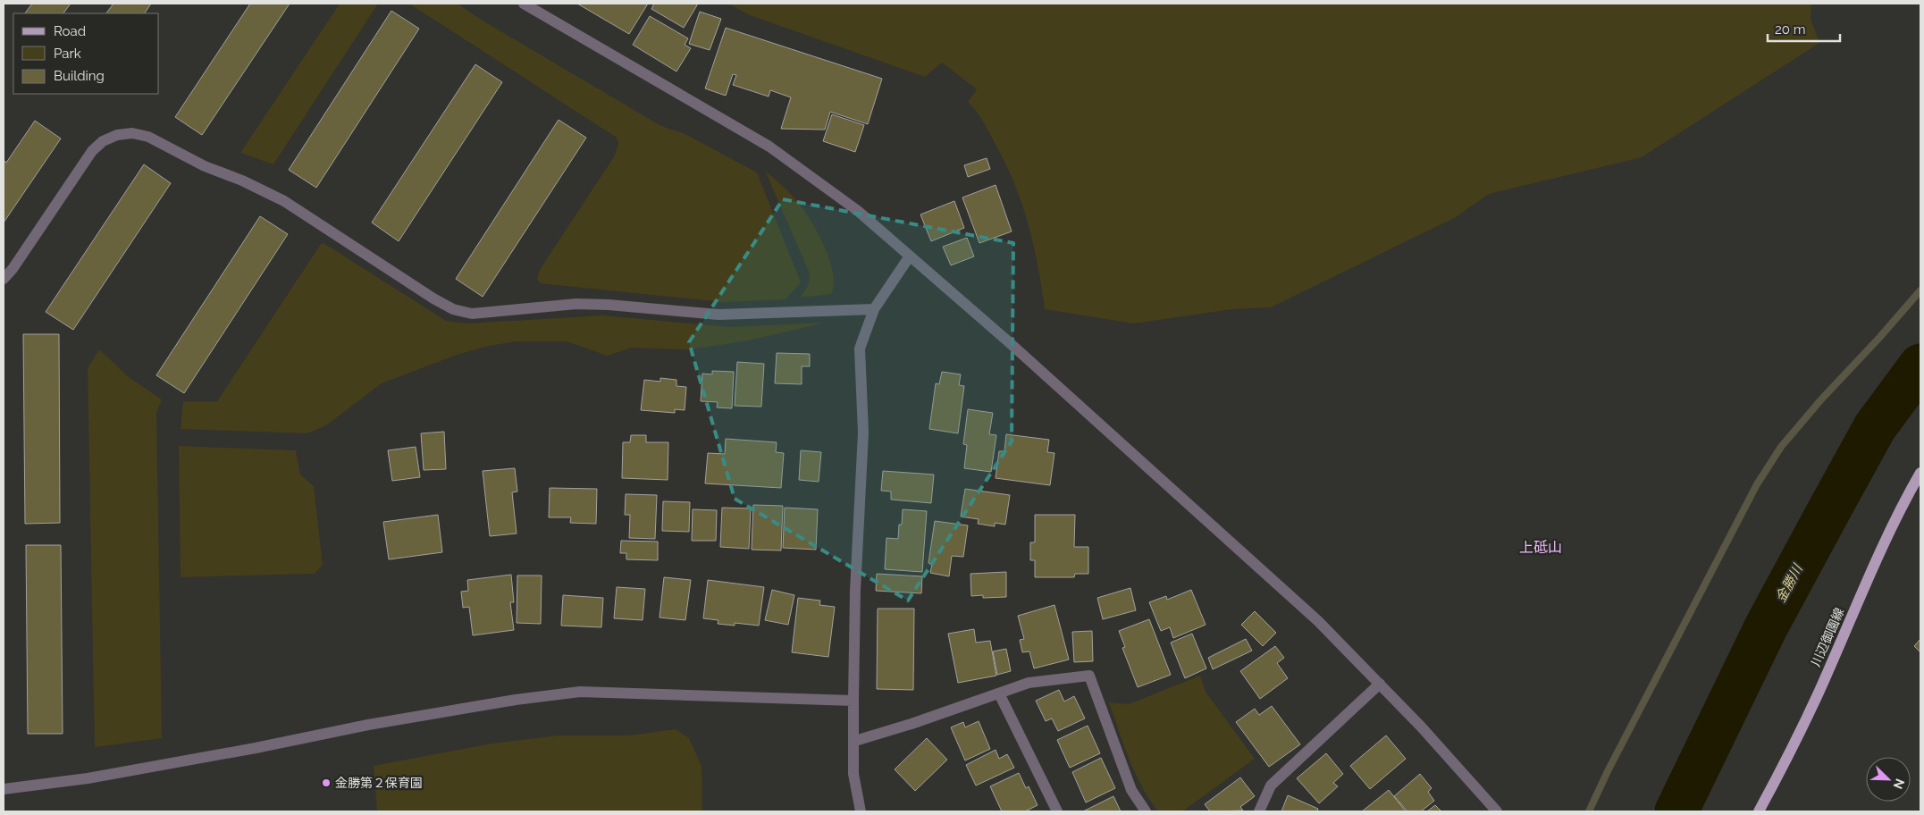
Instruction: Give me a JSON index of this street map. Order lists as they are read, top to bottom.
{
  "streets": {
    "main road": ["川辺御園線"]
  },
  "districts": ["上砥山"],
  "water": ["金勝川"],
  "places": ["金勝第２保育園"],
  "legend": ["Road", "Park", "Building"],
  "scale_bar": "20 m",
  "north": "bottom right"
}
